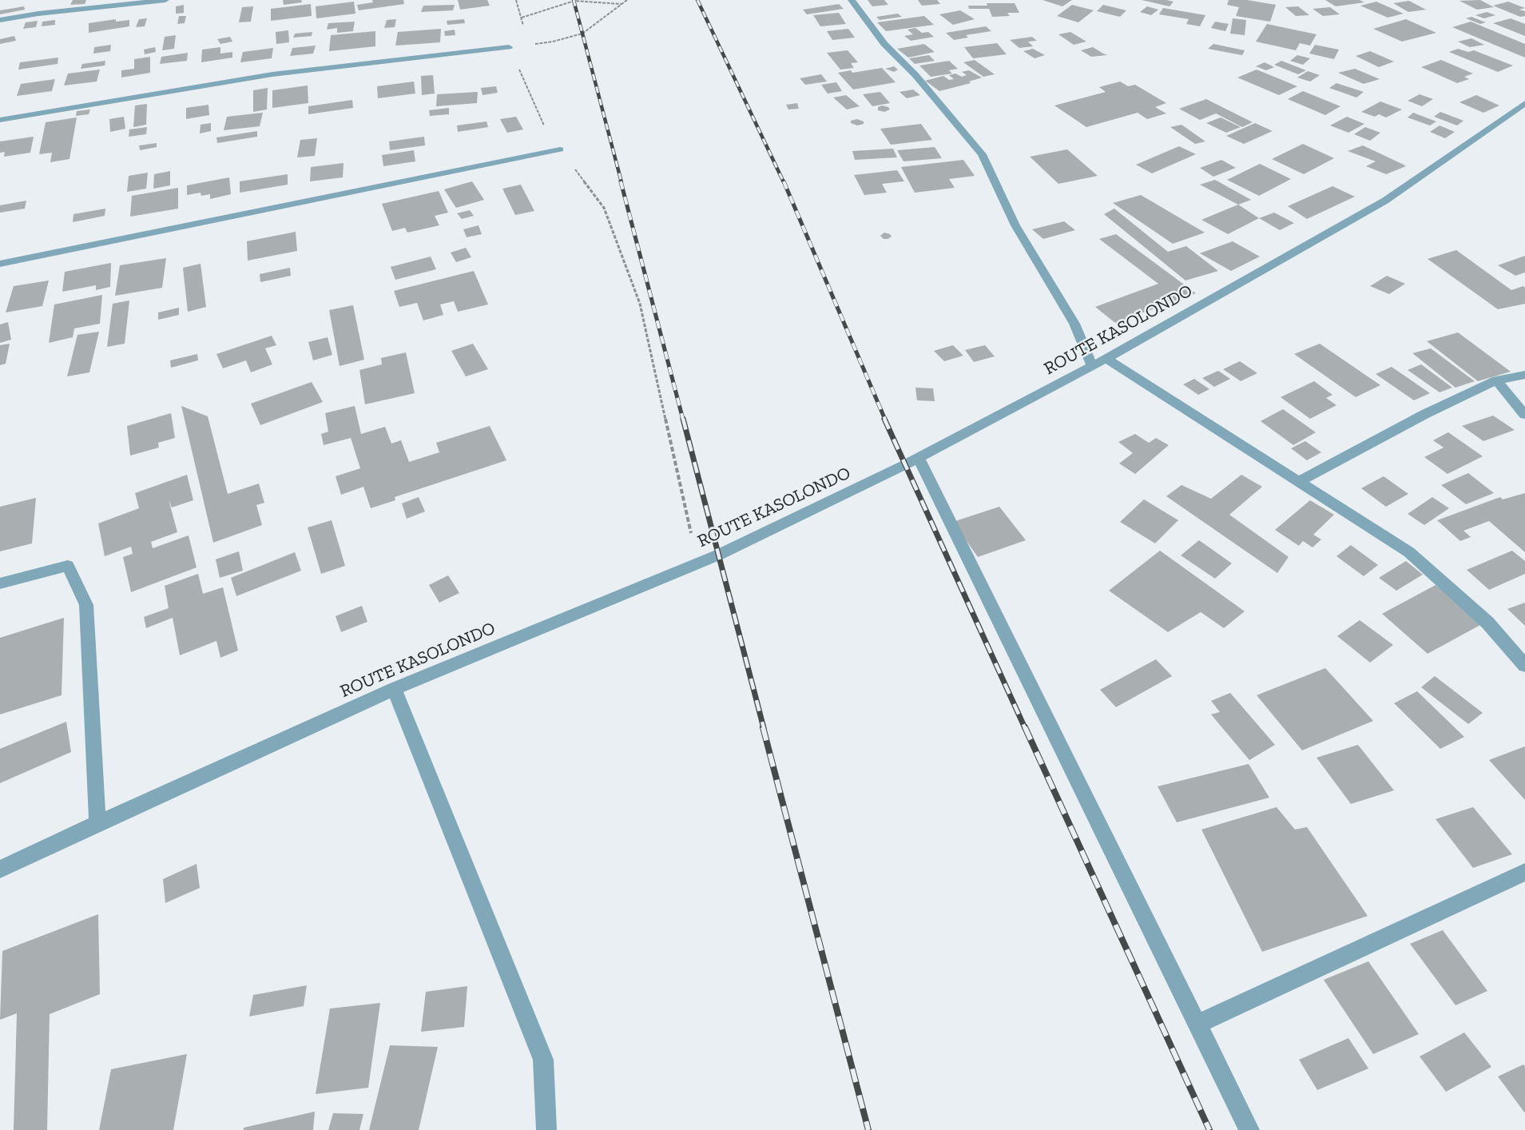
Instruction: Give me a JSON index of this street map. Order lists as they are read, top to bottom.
{
  "streets": {
    "street": ["ROUTE KASOLONDO"]
  }
}
